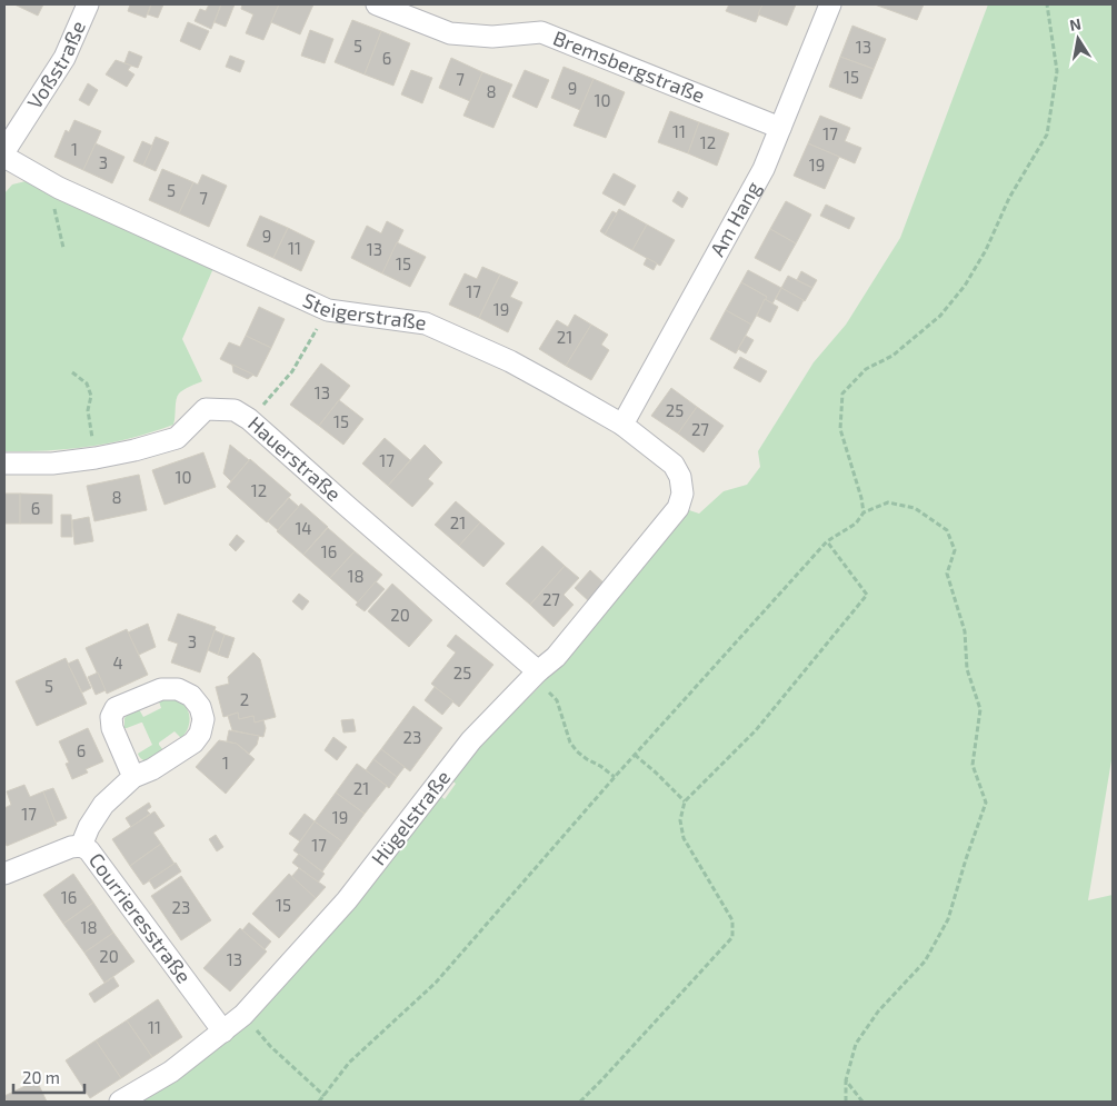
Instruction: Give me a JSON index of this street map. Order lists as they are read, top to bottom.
{
  "streets": {
    "street": [
      "Voßstraße",
      "Bremsbergstraße",
      "Am Hang",
      "Steigerstraße",
      "Hauerstraße",
      "Hügelstraße",
      "Courrieresstraße"
    ]
  },
  "crossings": [
    ["Bremsbergstraße", "Am Hang"],
    ["Am Hang", "Steigerstraße"],
    ["Steigerstraße", "Hügelstraße"],
    ["Hauerstraße", "Hügelstraße"],
    ["Hügelstraße", "Courrieresstraße"]
  ],
  "house_numbers": [
    "5",
    "13",
    "6",
    "15",
    "7",
    "9",
    "8",
    "10",
    "11",
    "17",
    "12",
    "1",
    "3",
    "19",
    "5",
    "7",
    "9",
    "11",
    "13",
    "15",
    "17",
    "19",
    "21",
    "13",
    "25",
    "15",
    "27",
    "17",
    "10",
    "12",
    "8",
    "6",
    "21",
    "14",
    "16",
    "18",
    "27",
    "20",
    "3",
    "4",
    "25",
    "5",
    "2",
    "23",
    "6",
    "1",
    "21",
    "17",
    "19",
    "17",
    "16",
    "15",
    "23",
    "18",
    "20",
    "13",
    "11"
  ],
  "scale_bar": "20 m",
  "north": "top"
}
